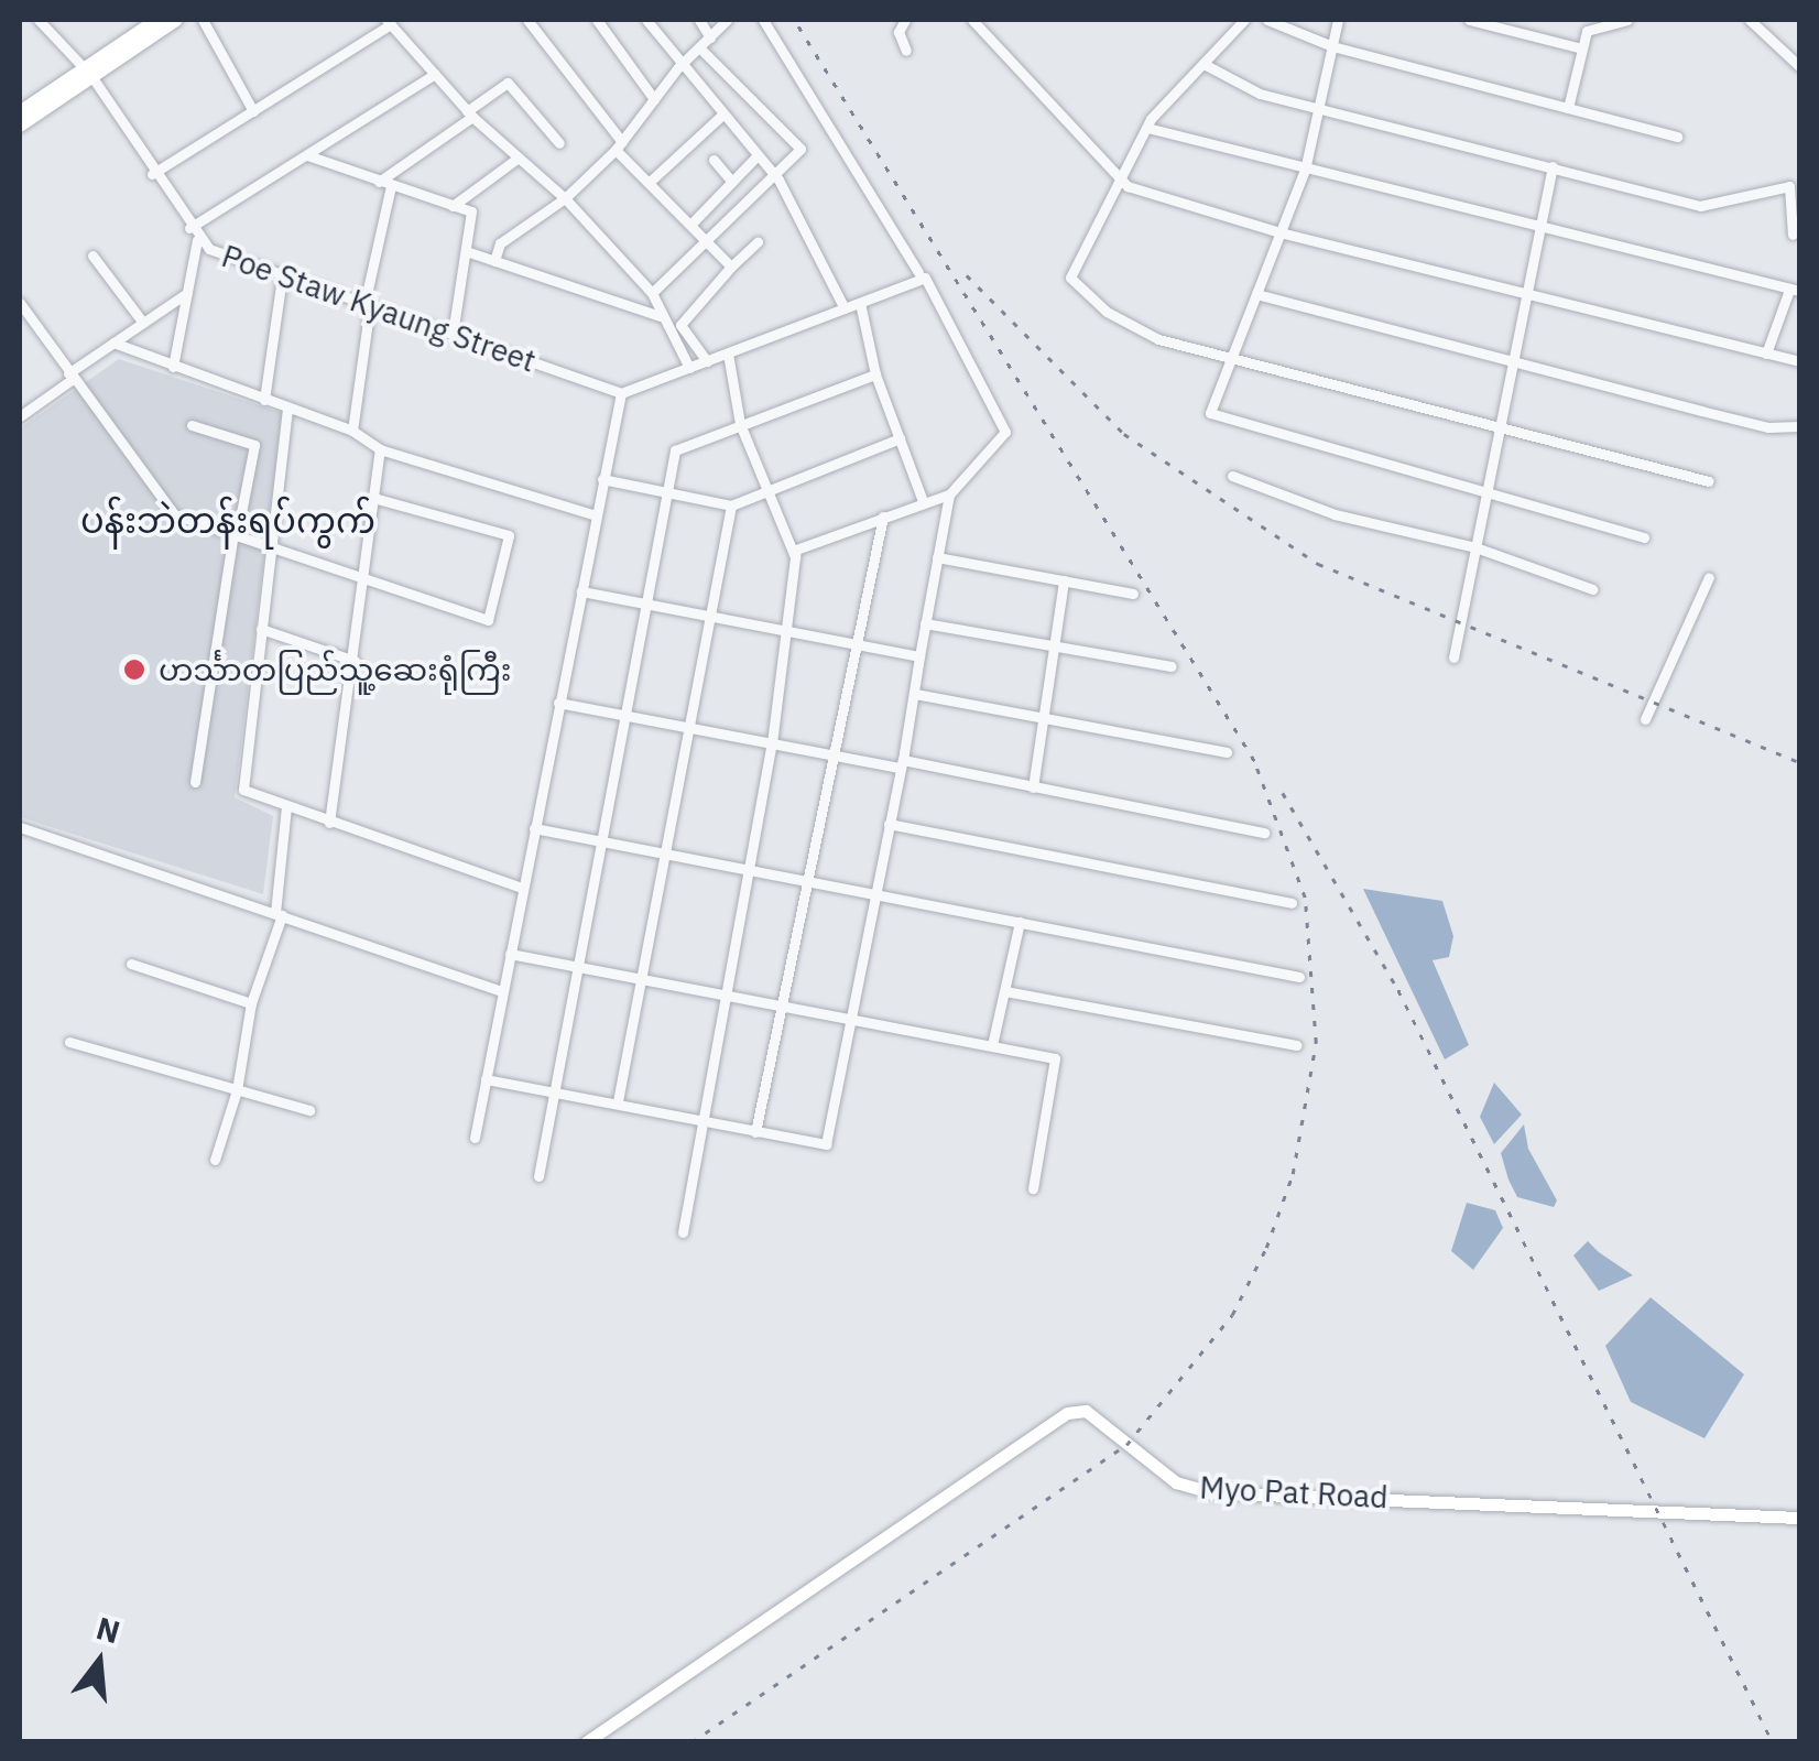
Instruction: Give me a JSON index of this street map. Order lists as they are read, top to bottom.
{
  "streets": {
    "main road": ["Myo Pat Road"],
    "street": ["Poe Staw Kyaung Street"]
  },
  "districts": ["ပန်းဘဲတန်းရပ်ကွက်"],
  "places": ["ဟင်္သာတပြည်သူ့ဆေးရုံကြီး"],
  "north": "top"
}
